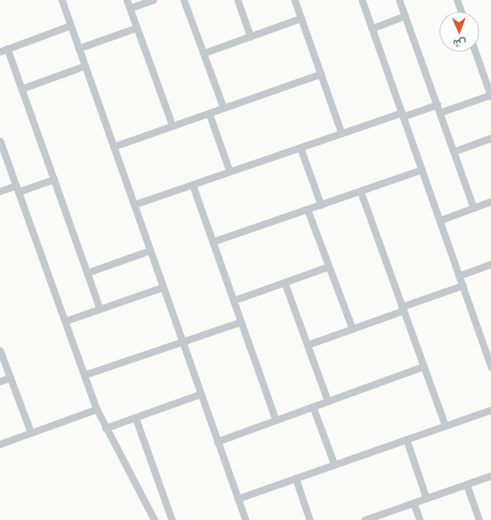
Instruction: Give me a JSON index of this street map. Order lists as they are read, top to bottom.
{
  "north": "bottom"
}
